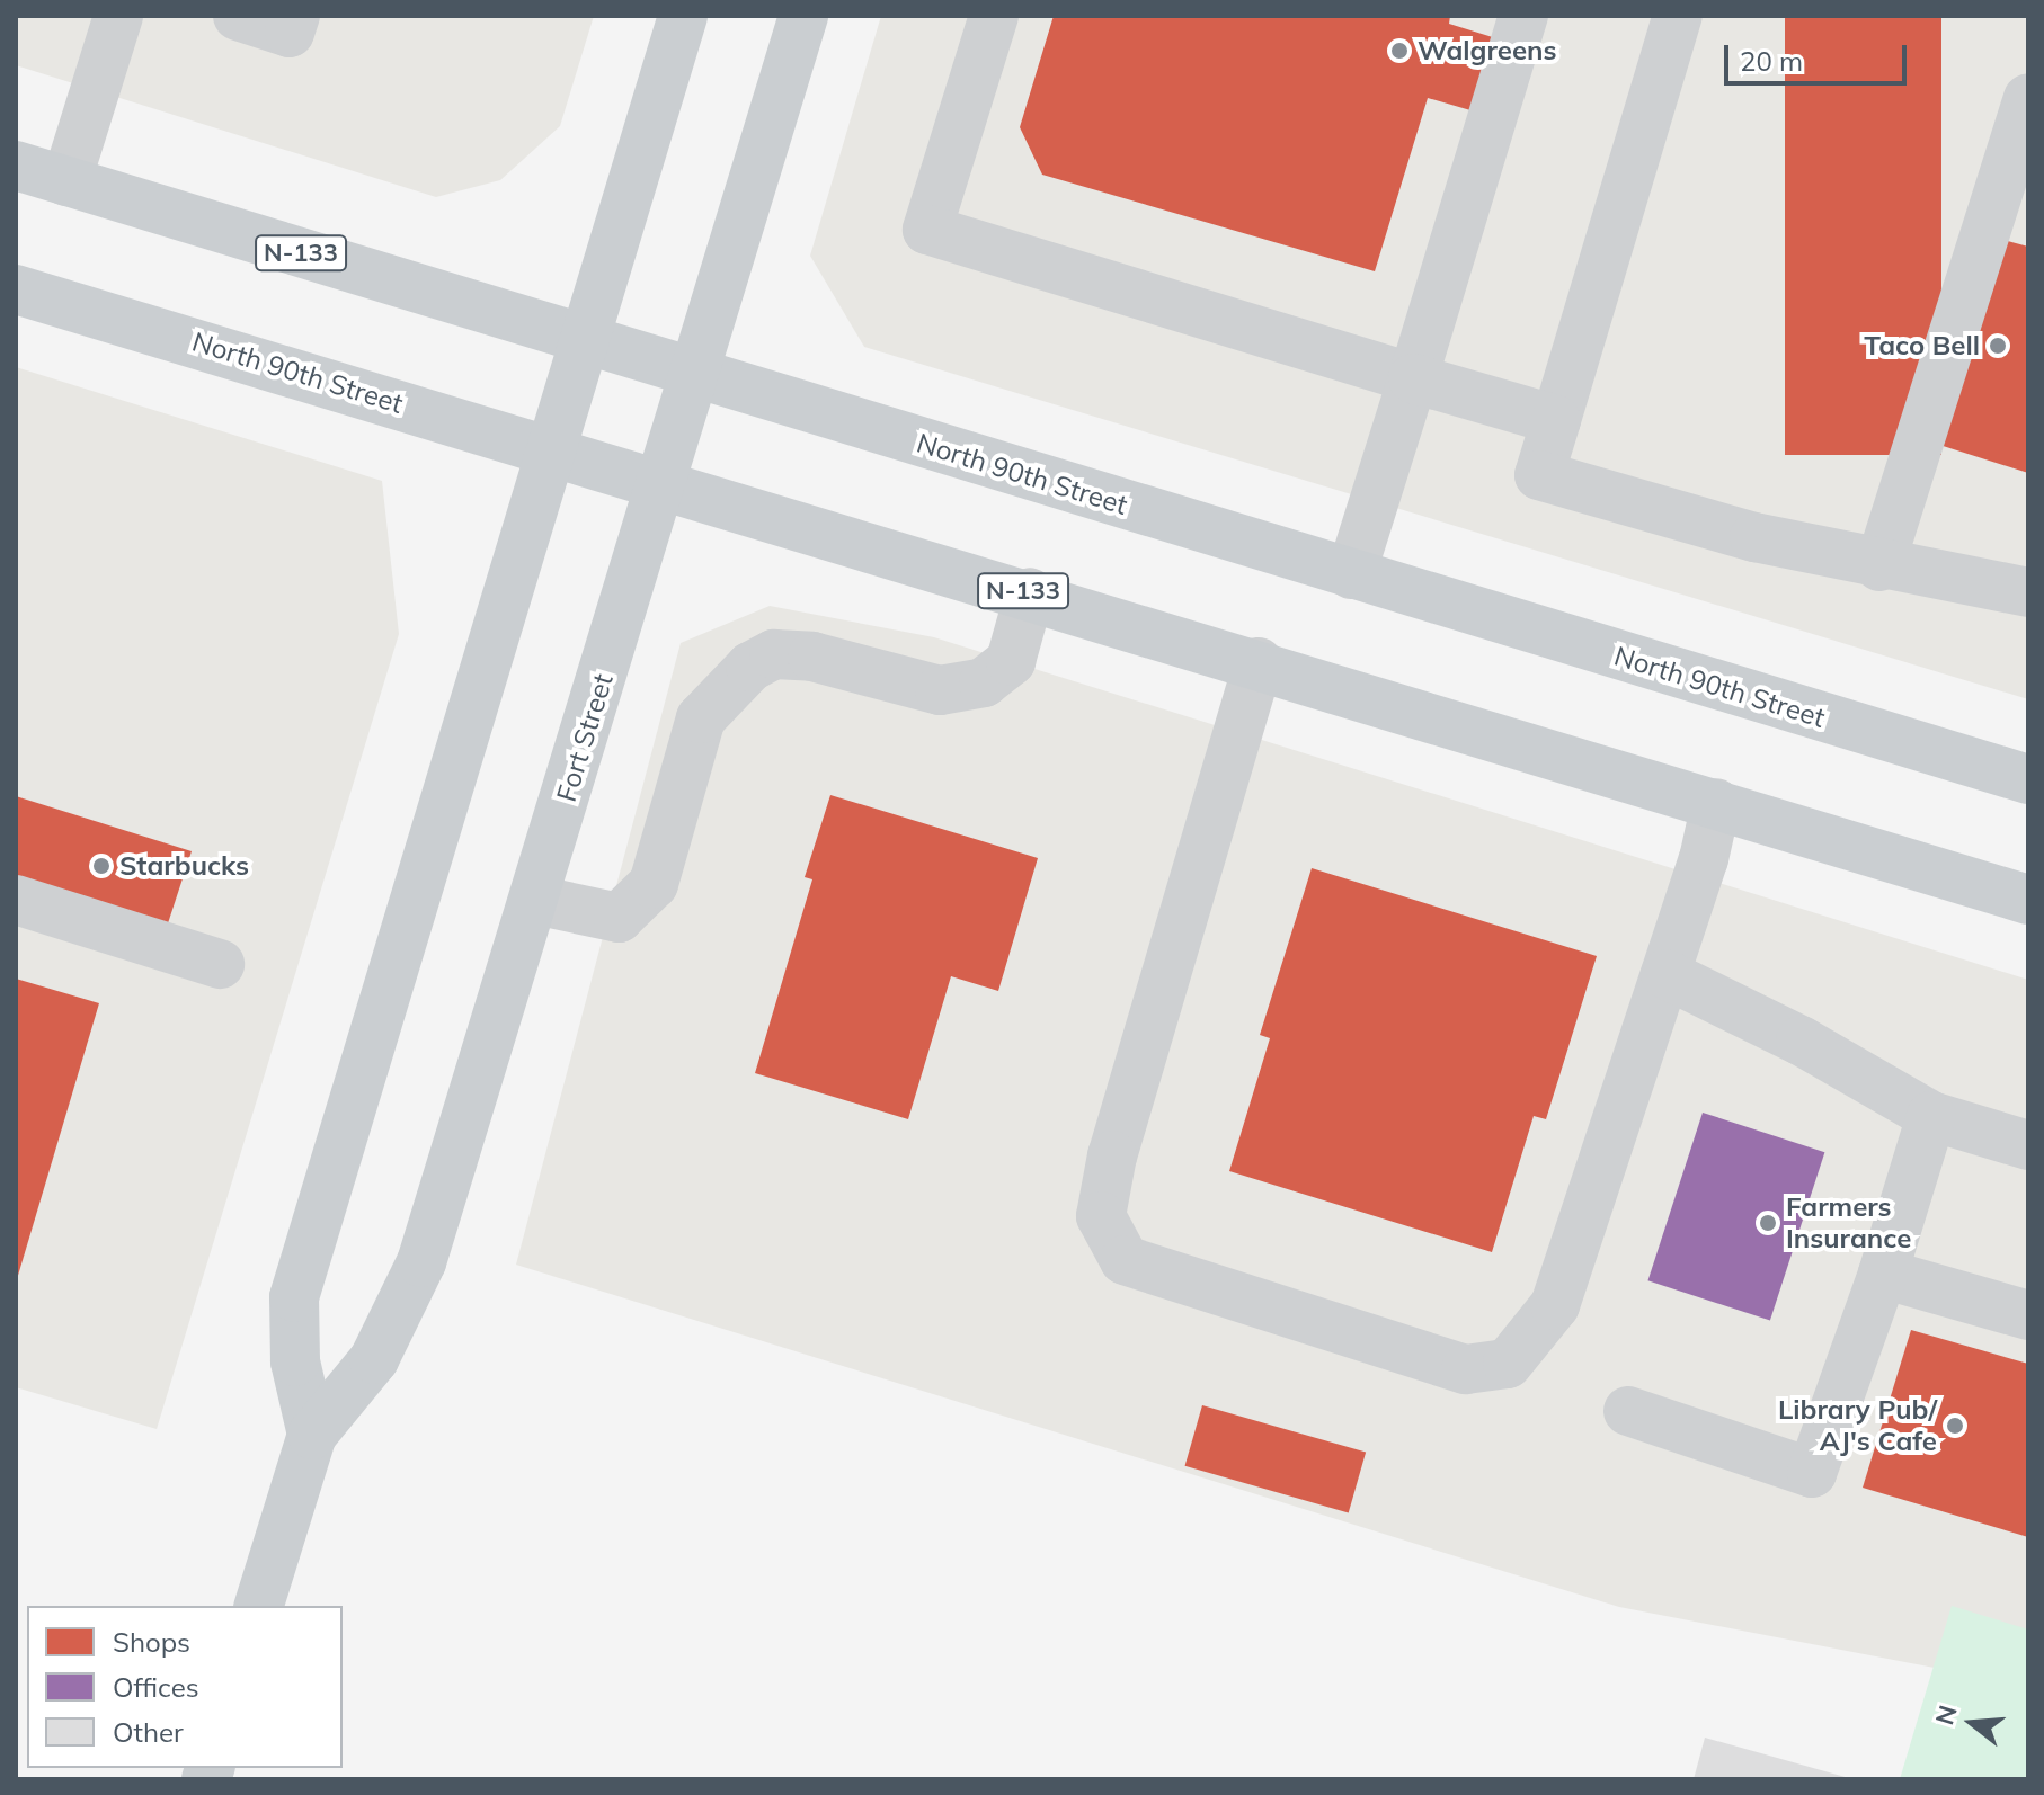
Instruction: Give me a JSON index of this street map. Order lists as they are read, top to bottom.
{
  "streets": {
    "main road": ["N-133", "North 90th Street", "Fort Street"]
  },
  "crossings": [
    ["North 90th Street", "Fort Street"]
  ],
  "places": [
    "Walgreens",
    "Taco Bell",
    "Starbucks",
    "Farmers Insurance",
    "Library Pub/ AJ's Cafe"
  ],
  "legend": ["Shops", "Offices", "Other"],
  "scale_bar": "20 m",
  "north": "left"
}
